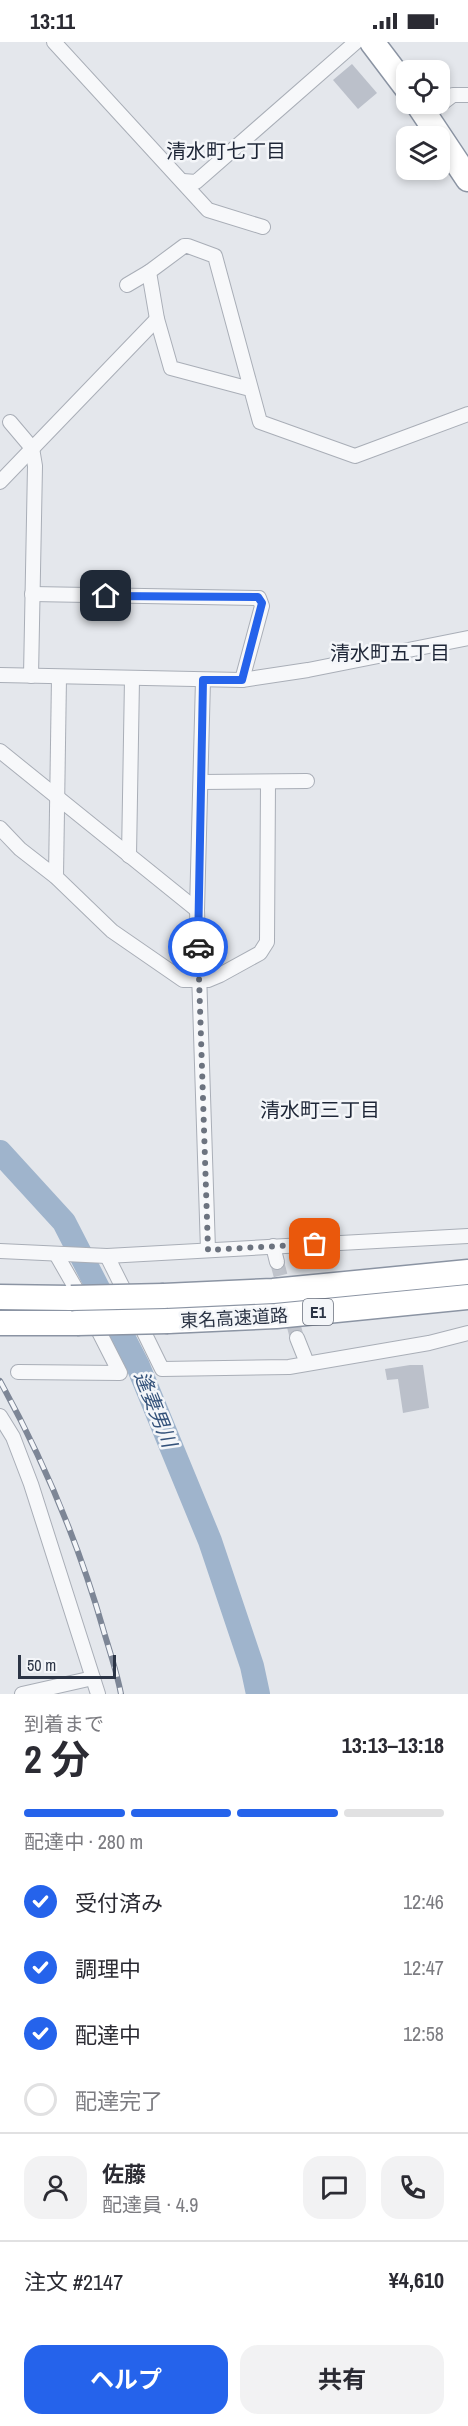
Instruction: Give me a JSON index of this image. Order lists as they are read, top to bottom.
{
  "streets": {
    "highway": ["E1", "東名高速道路"]
  },
  "districts": ["清水町七丁目", "清水町五丁目", "清水町三丁目"],
  "water": ["逢妻男川"],
  "scale_bar": "50 m",
  "page": {
    "status": "13:11",
    "scale": "50 m",
    "heading": ["2 分", "到着まで", "13:13–13:18"],
    "panel": [
      "佐藤",
      "配達員 · 4.9",
      "注文 #2147",
      "¥4,610"
    ],
    "bar": "配達中 · 280 m",
    "list": [
      ["受付済み", "12:46"],
      ["調理中", "12:47"],
      ["配達中", "12:58"],
      "配達完了"
    ],
    "buttons": ["ヘルプ", "共有"]
  }
}
